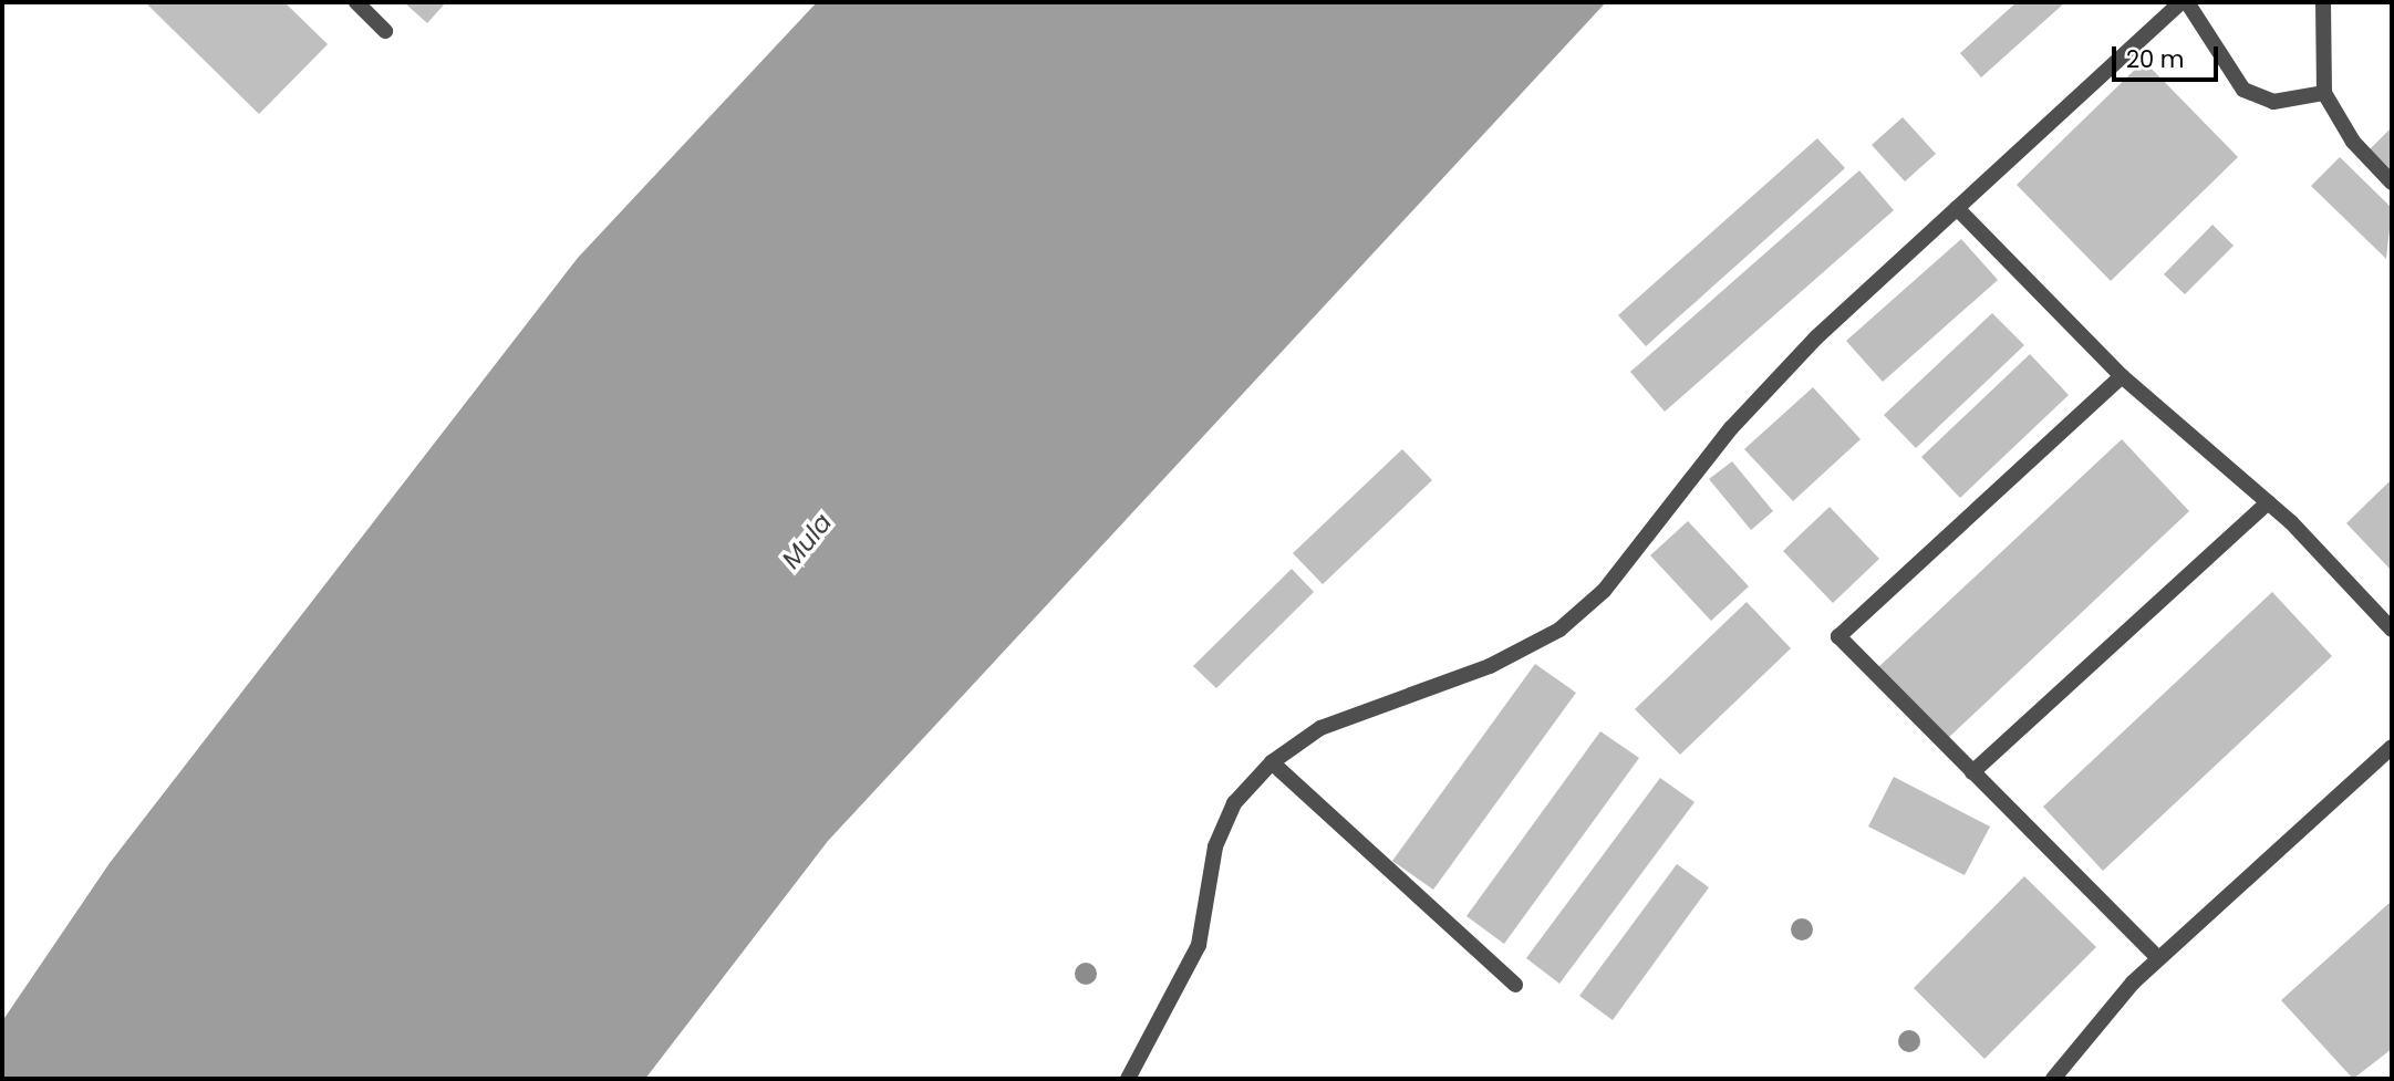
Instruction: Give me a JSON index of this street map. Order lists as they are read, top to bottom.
{
  "water": ["Mula"],
  "scale_bar": "20 m"
}
